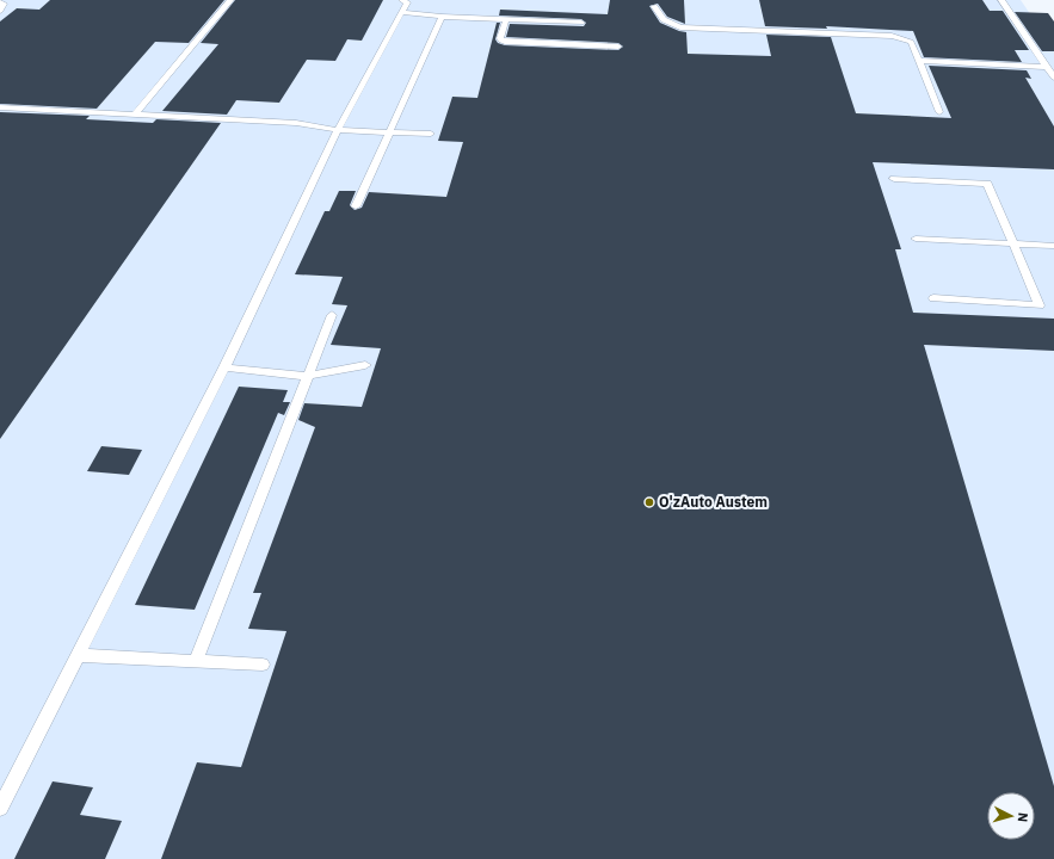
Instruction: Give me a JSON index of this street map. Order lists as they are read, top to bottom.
{
  "places": ["O'zAuto Austem"],
  "north": "right"
}
